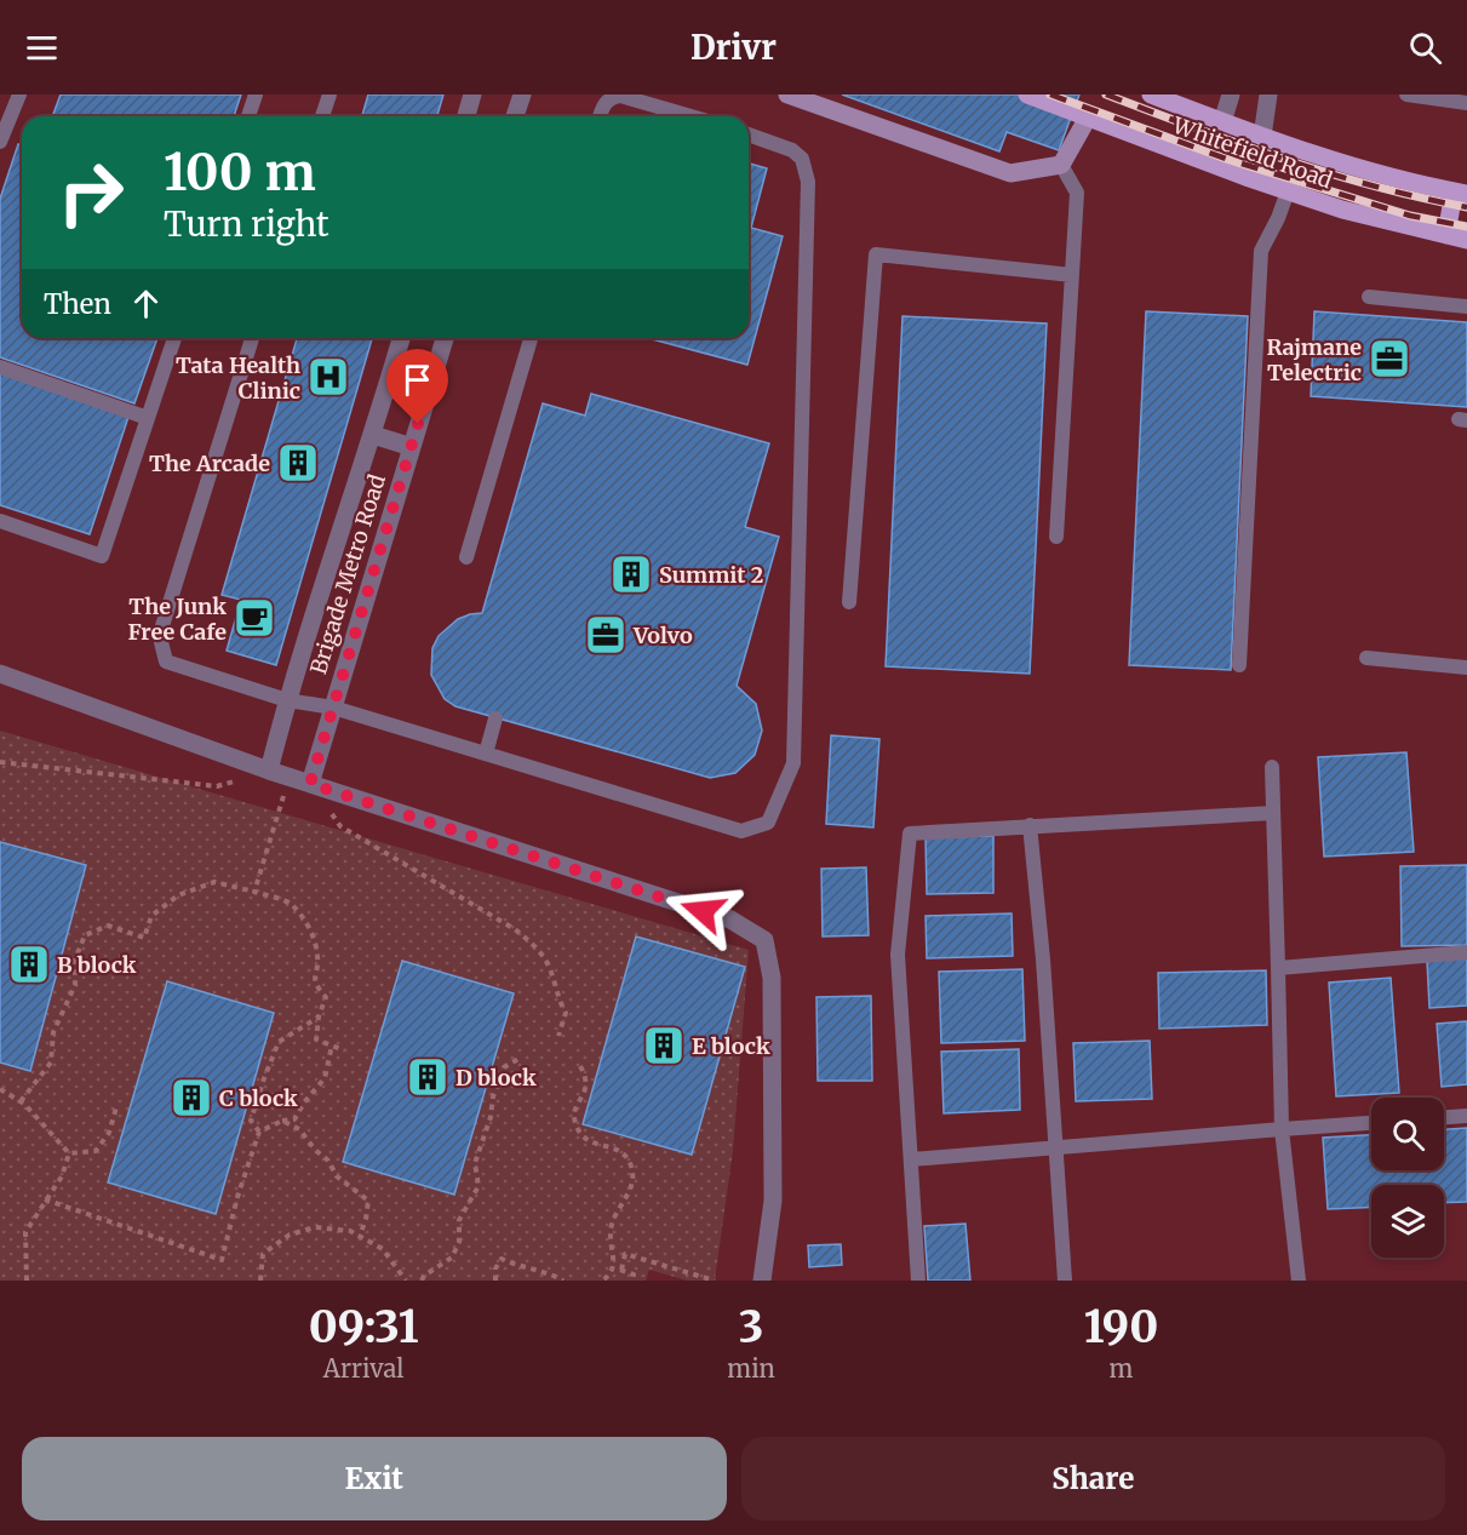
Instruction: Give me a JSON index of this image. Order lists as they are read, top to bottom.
{
  "streets": {
    "main road": ["Whitefield Road"],
    "street": ["Brigade Metro Road"]
  },
  "places": {
    "office": ["Rajmane Telectric", "Volvo"],
    "hospital": ["Tata Health Clinic"],
    "building": [
      "The Arcade",
      "Summit 2",
      "B block",
      "E block",
      "D block",
      "C block"
    ],
    "cafe": ["The Junk Free Cafe"]
  },
  "page": {
    "header": "Drivr",
    "turn": ["100 m", "Turn right"],
    "then": "Then",
    "eta": [
      "09:31",
      "Arrival",
      "3",
      "min",
      "190",
      "m"
    ],
    "buttons": ["Exit", "Share"]
  }
}
